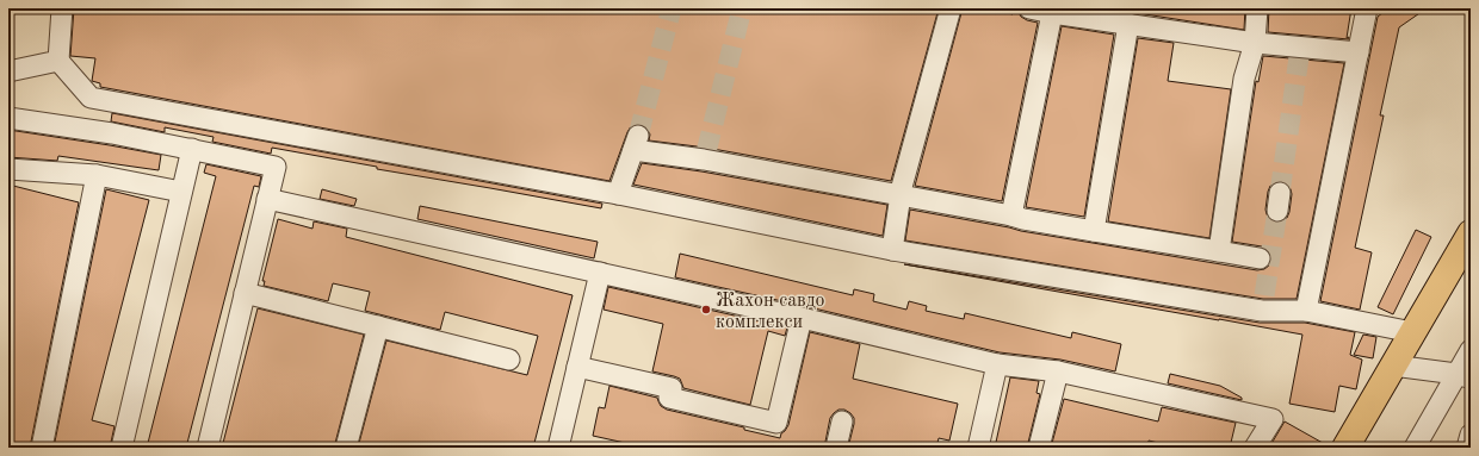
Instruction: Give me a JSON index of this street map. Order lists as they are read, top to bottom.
{
  "places": ["Жахон савдо комплекси"]
}
